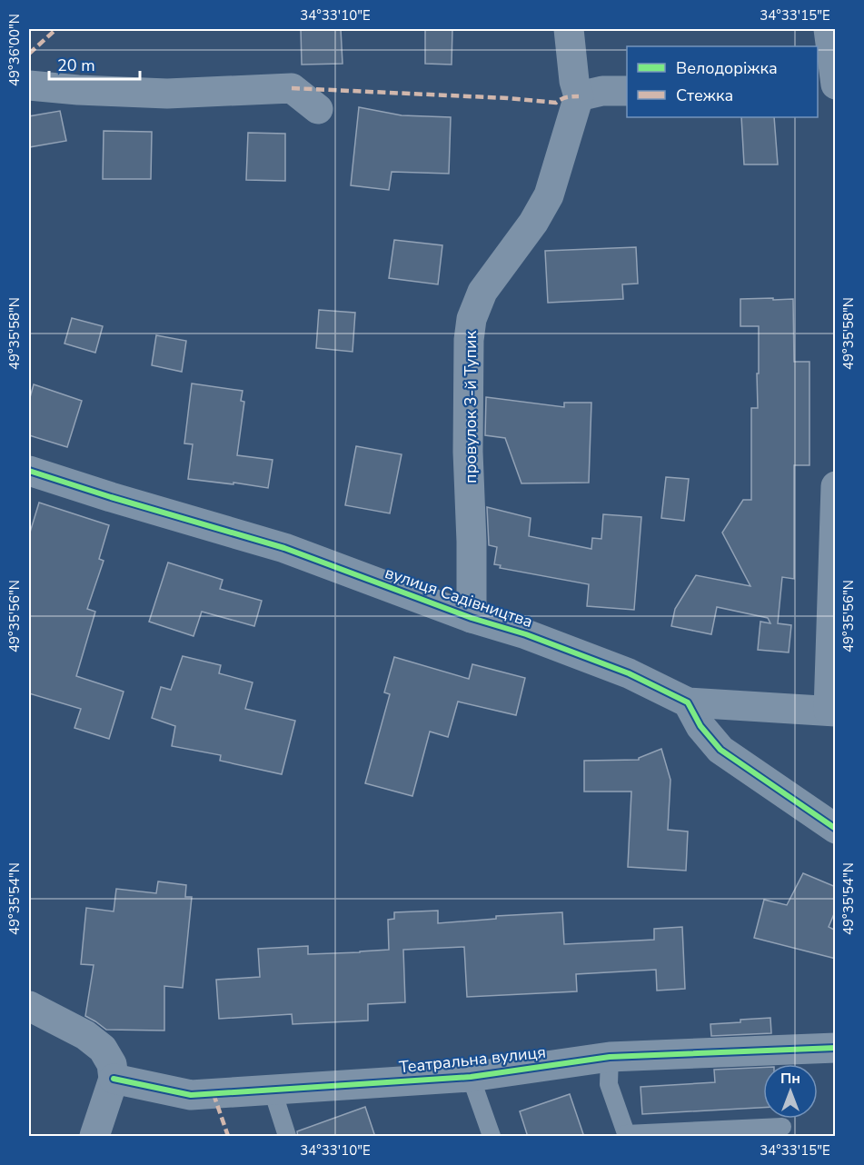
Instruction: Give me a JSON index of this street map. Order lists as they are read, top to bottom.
{
  "streets": {
    "street": ["провулок 3-й Тупик", "вулиця Садівництва", "Театральна вулиця"]
  },
  "crossings": [
    ["провулок 3-й Тупик", "вулиця Садівництва"]
  ],
  "legend": ["Велодоріжка", "Стежка"],
  "scale_bar": "20 m",
  "north": "top",
  "coordinates": [
    "34°33'10\"E",
    "34°33'15\"E",
    "49°36'00\"N",
    "49°35'58\"N",
    "49°35'56\"N",
    "49°35'54\"N"
  ]
}
